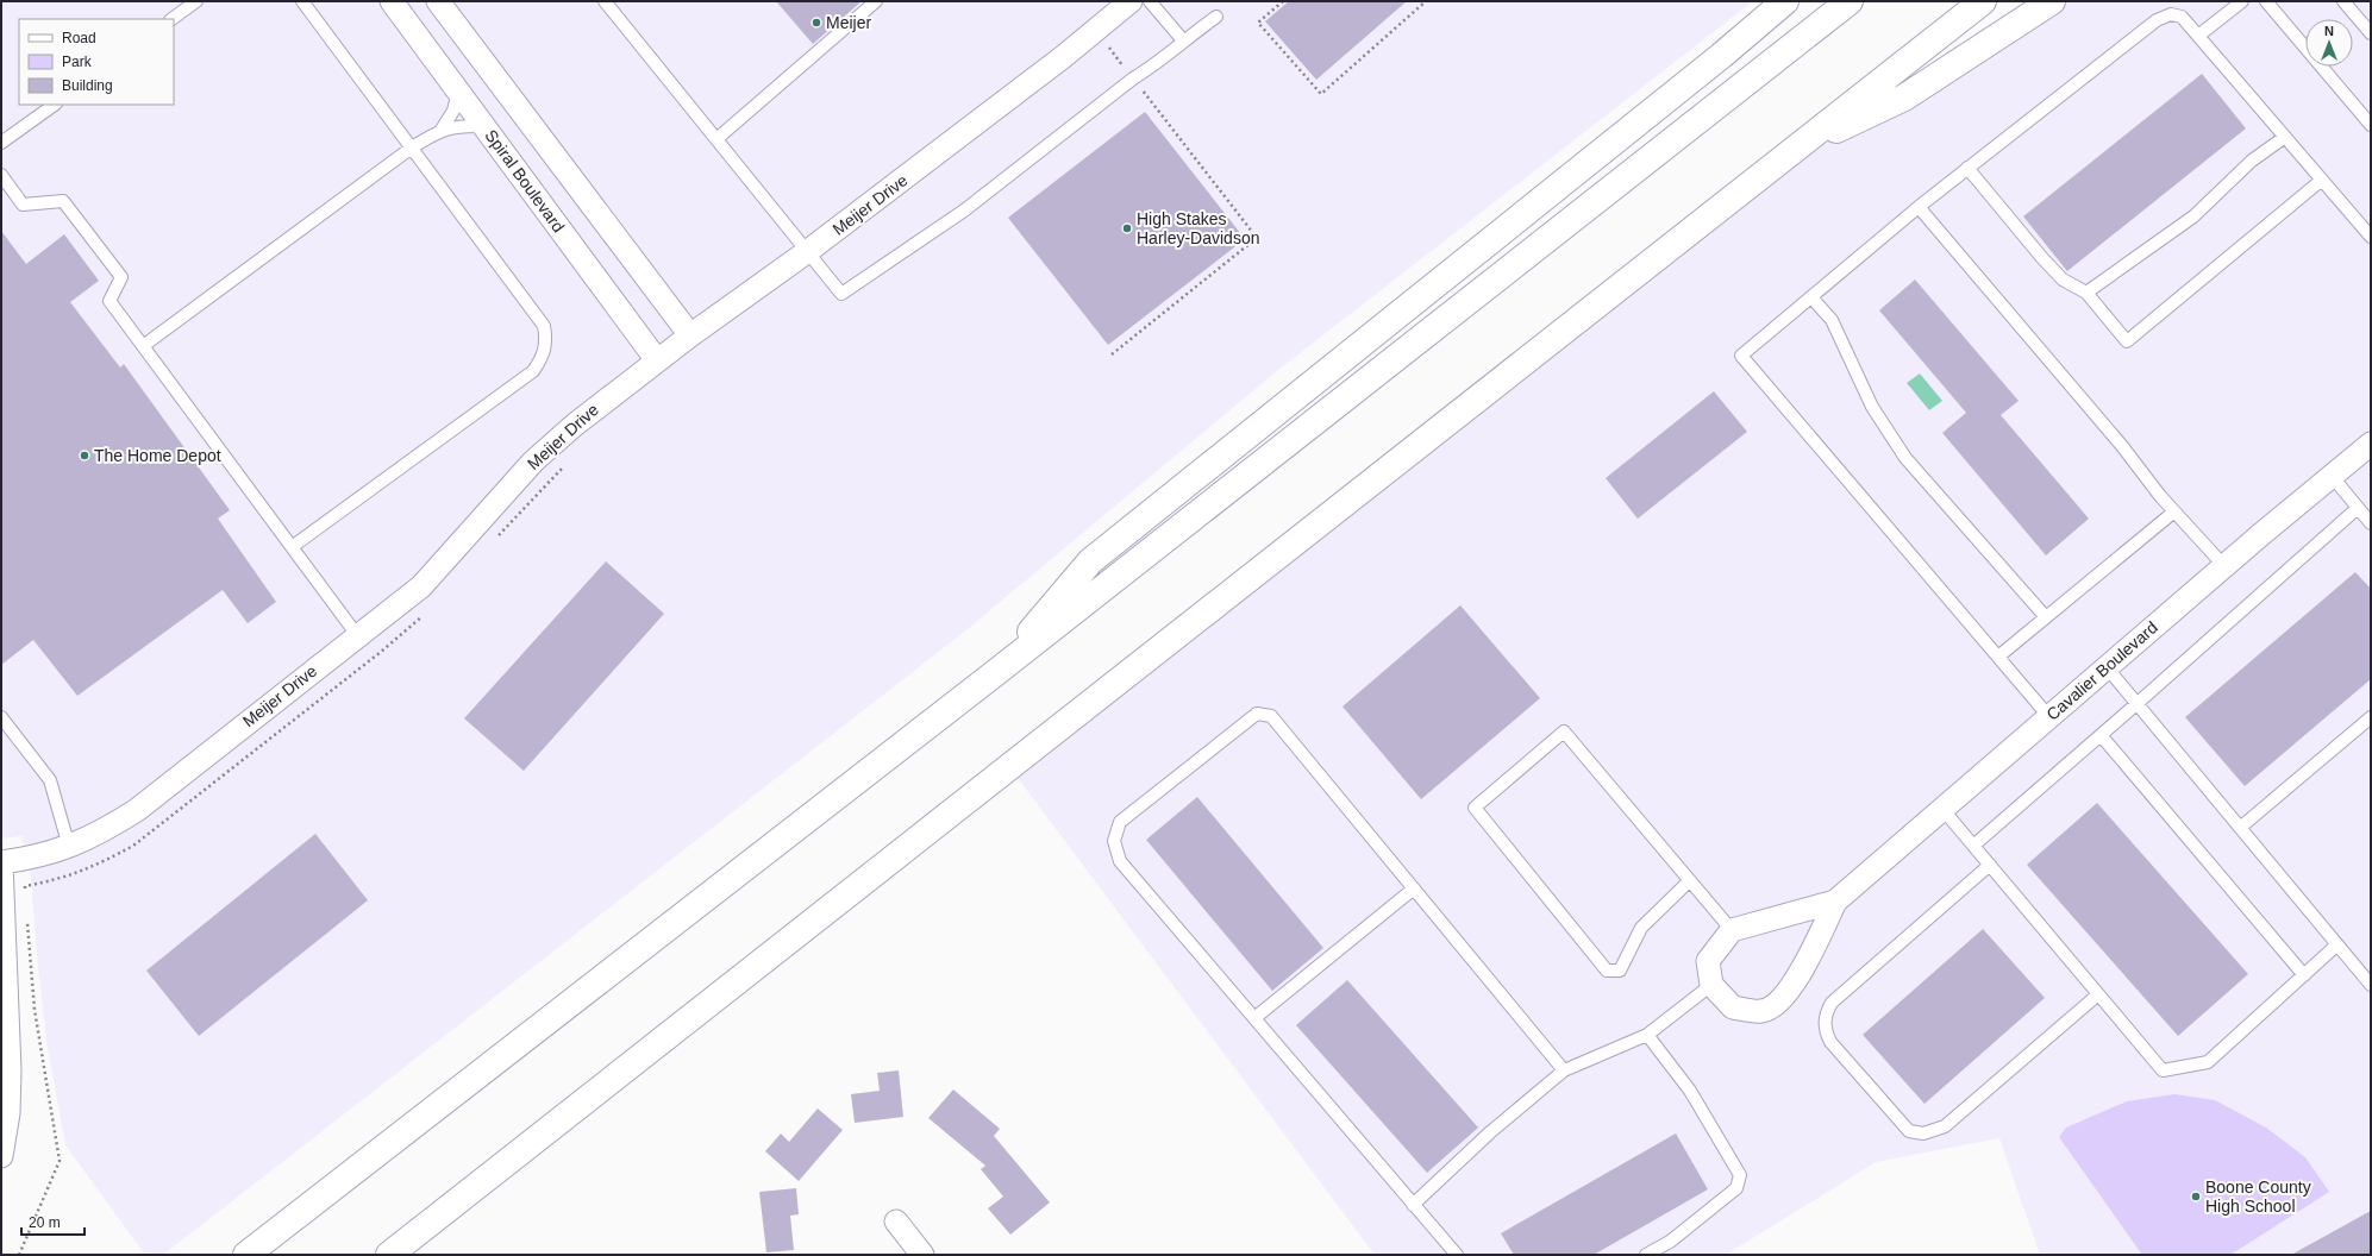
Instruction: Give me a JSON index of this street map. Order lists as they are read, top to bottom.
{
  "streets": {
    "street": ["Spiral Boulevard", "Meijer Drive", "Cavalier Boulevard"]
  },
  "crossings": [
    ["Spiral Boulevard", "Meijer Drive"]
  ],
  "places": [
    "Meijer",
    "High Stakes Harley-Davidson",
    "The Home Depot",
    "Boone County High School"
  ],
  "legend": ["Road", "Park", "Building"],
  "scale_bar": "20 m",
  "north": "top"
}
